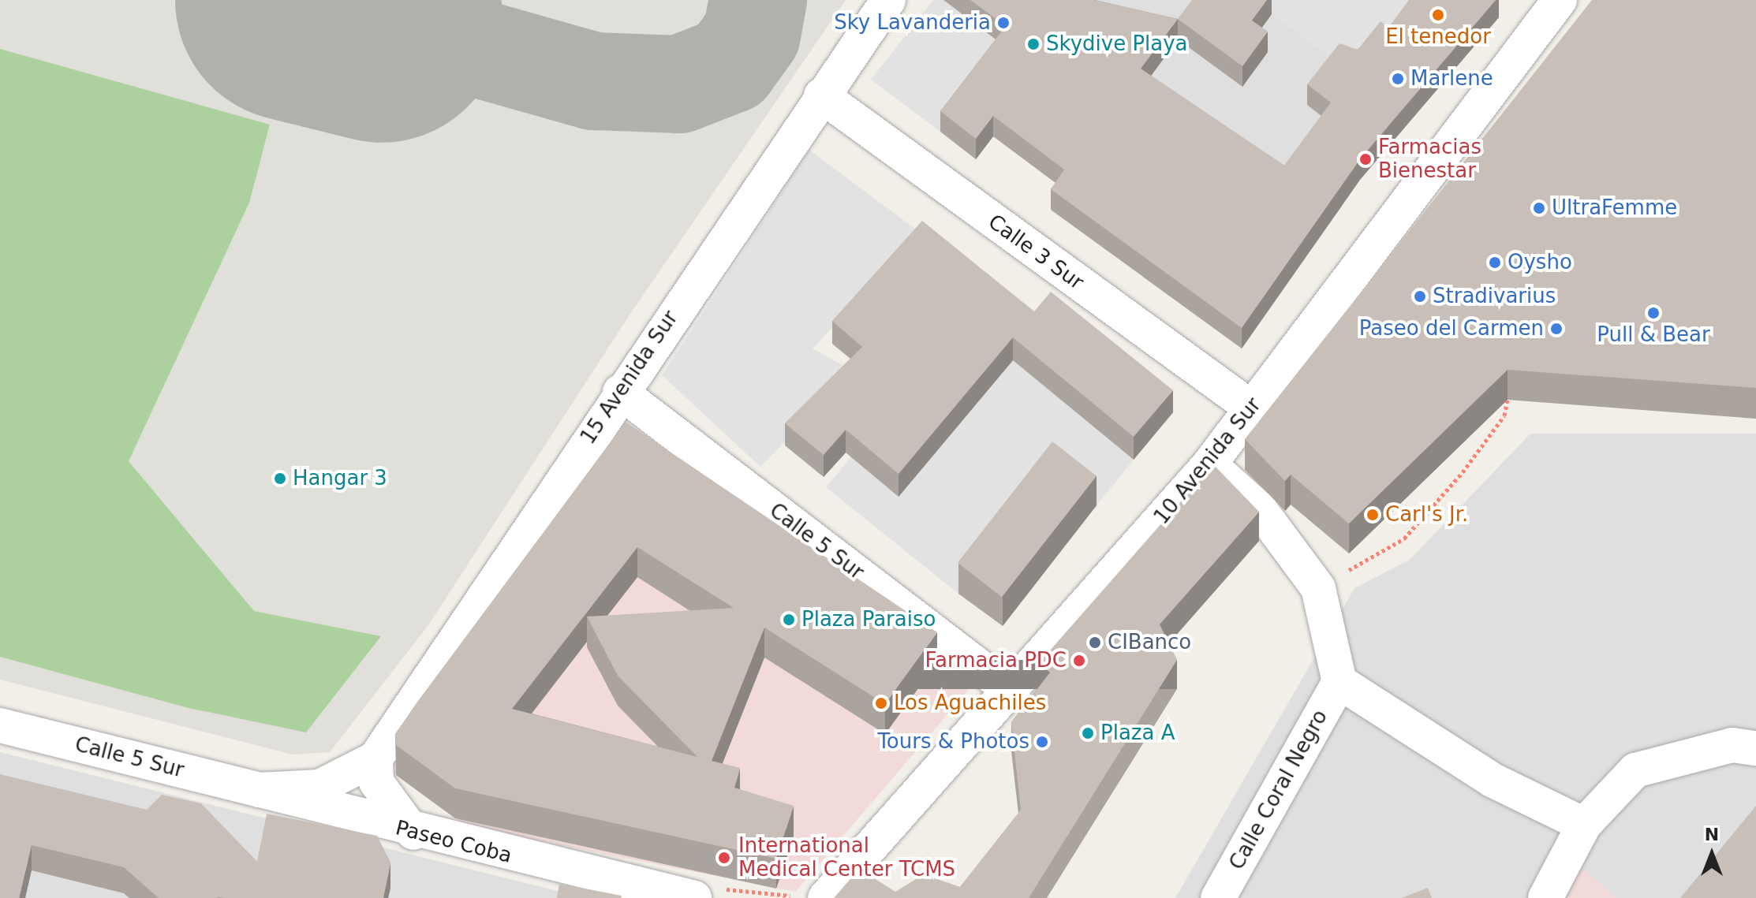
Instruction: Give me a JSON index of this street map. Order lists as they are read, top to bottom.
{
  "streets": {
    "street": [
      "Calle 3 Sur",
      "15 Avenida Sur",
      "10 Avenida Sur",
      "Calle 5 Sur",
      "Calle Coral Negro",
      "Paseo Coba"
    ]
  },
  "crossings": [
    ["Calle 3 Sur", "15 Avenida Sur"],
    ["Calle 3 Sur", "10 Avenida Sur"],
    ["15 Avenida Sur", "Calle 5 Sur"],
    ["15 Avenida Sur", "Paseo Coba"],
    ["10 Avenida Sur", "Calle 5 Sur"],
    ["Calle 5 Sur", "Paseo Coba"]
  ],
  "places": [
    "El tenedor",
    "Sky Lavanderia",
    "Skydive Playa",
    "Marlene",
    "Farmacias Bienestar",
    "UltraFemme",
    "Oysho",
    "Stradivarius",
    "Pull & Bear",
    "Paseo del Carmen",
    "Hangar 3",
    "Carl's Jr.",
    "Plaza Paraiso",
    "CIBanco",
    "Farmacia PDC",
    "Los Aguachiles",
    "Plaza A",
    "Tours & Photos",
    "International Medical Center TCMS"
  ],
  "north": "top"
}
